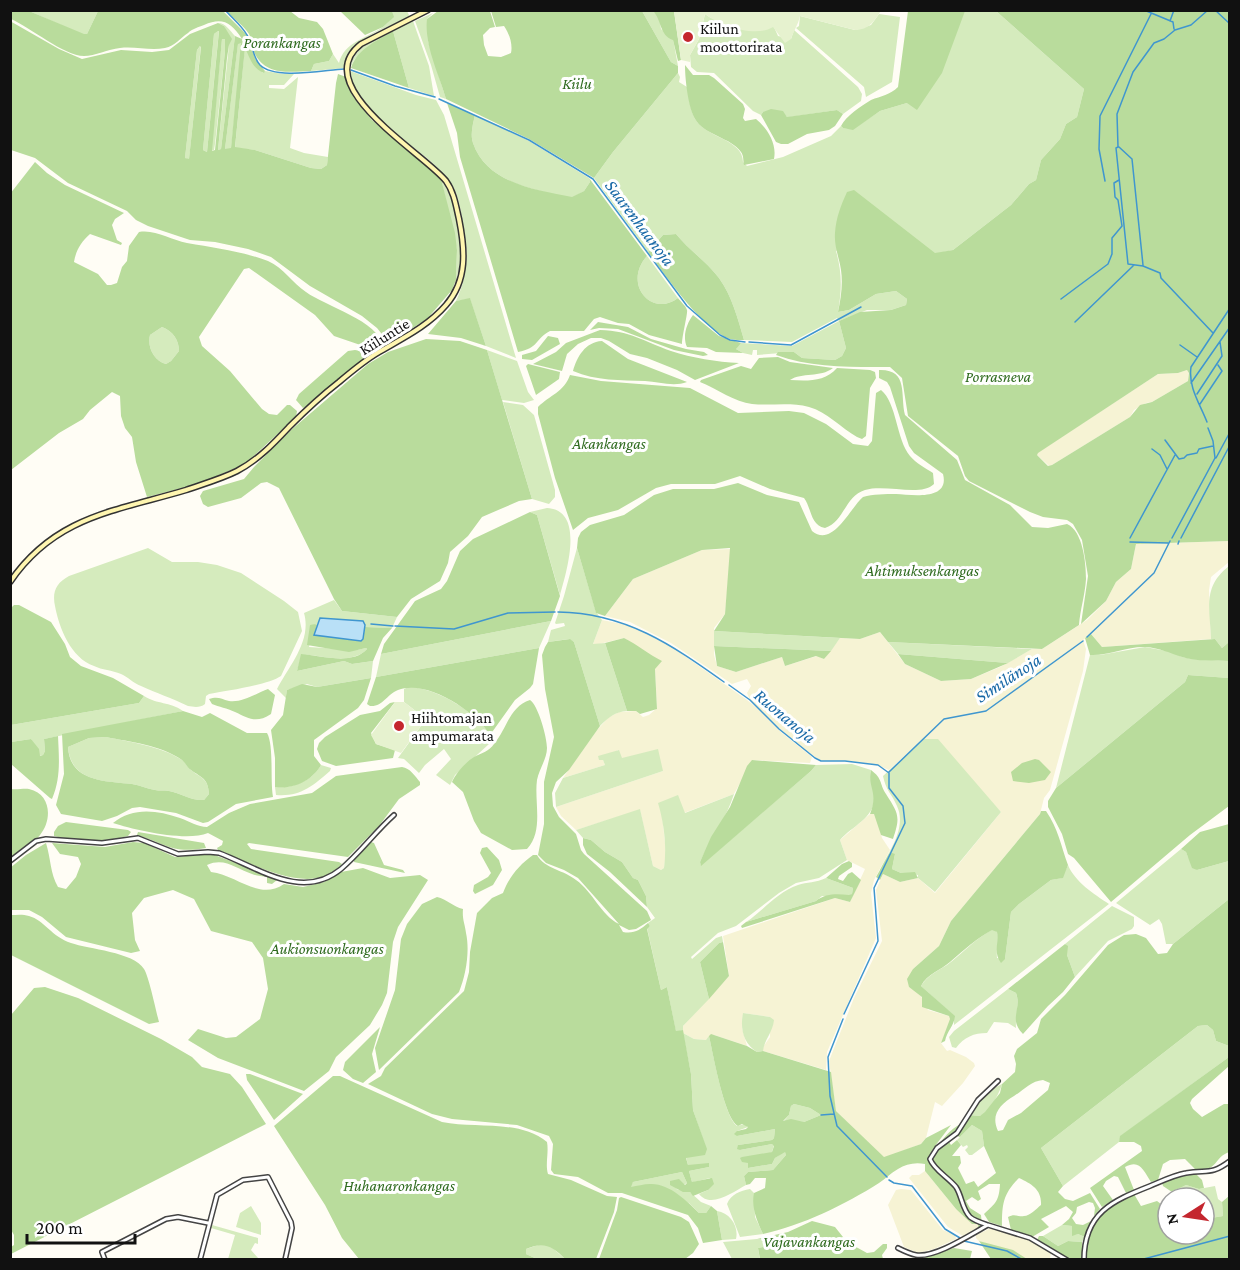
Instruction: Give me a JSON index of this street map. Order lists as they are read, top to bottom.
{
  "streets": {
    "street": ["Kiiluntie"]
  },
  "water": ["Saarenhaanoja", "Similänoja", "Ruonanoja"],
  "parks": [
    "Porankangas",
    "Kiilu",
    "Porrasneva",
    "Akankangas",
    "Ahtimuksenkangas",
    "Aukionsuonkangas",
    "Huhanaronkangas",
    "Vajavankangas"
  ],
  "places": ["Kiilun moottorirata", "Hiihtomajan ampumarata"],
  "scale_bar": "200 m",
  "north": "left"
}
